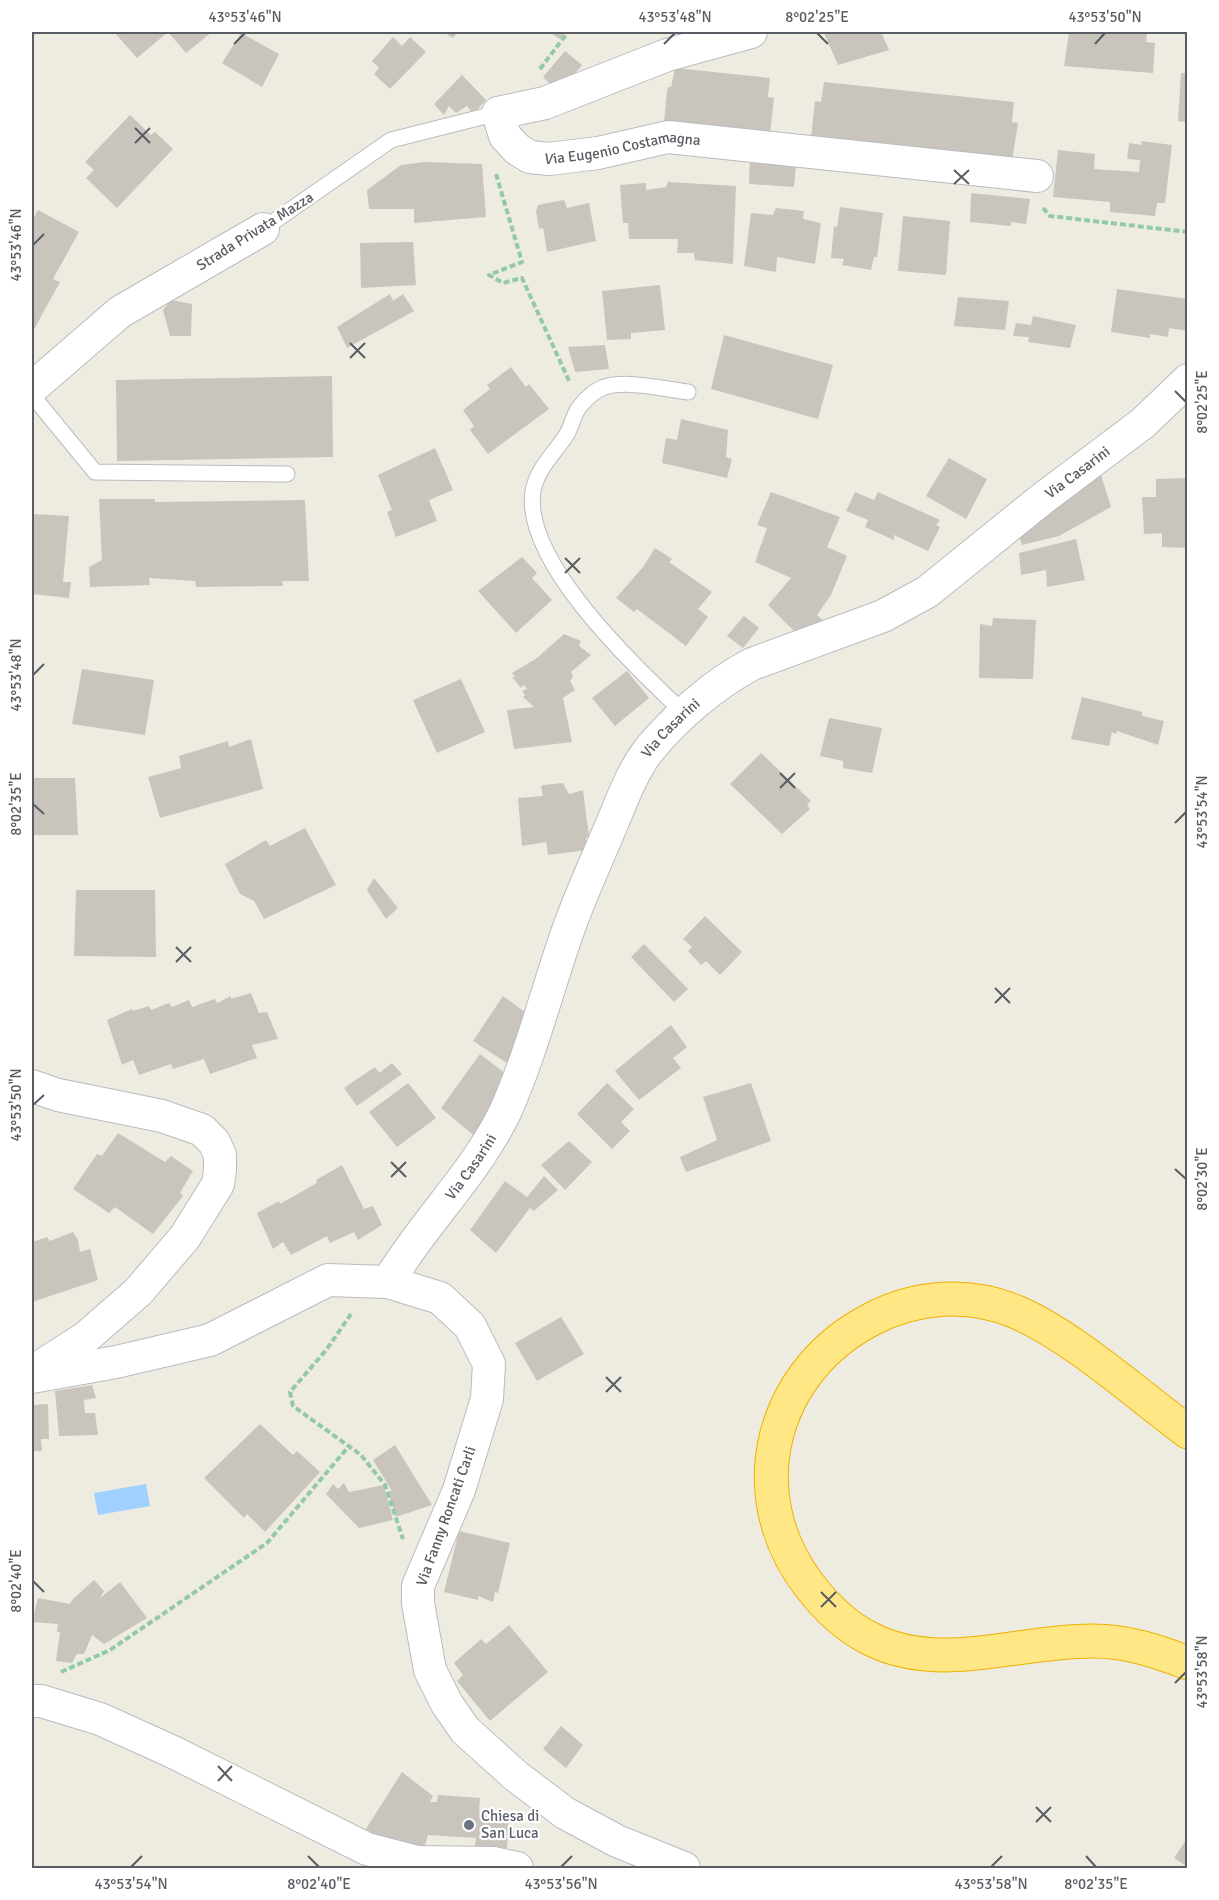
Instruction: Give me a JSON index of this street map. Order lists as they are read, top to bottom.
{
  "streets": {
    "street": [
      "Via Eugenio Costamagna",
      "Strada Privata Mazza",
      "Via Casarini",
      "Via Fanny Roncati Carli"
    ]
  },
  "crossings": [
    ["Via Eugenio Costamagna", "Strada Privata Mazza"],
    ["Via Casarini", "Via Fanny Roncati Carli"]
  ],
  "places": ["Chiesa di San Luca"],
  "coordinates": [
    "43°53'46\"N",
    "43°53'48\"N",
    "8°02'25\"E",
    "43°53'50\"N",
    "8°02'35\"E",
    "43°53'54\"N",
    "8°02'30\"E",
    "8°02'40\"E",
    "43°53'58\"N",
    "43°53'56\"N"
  ]
}
